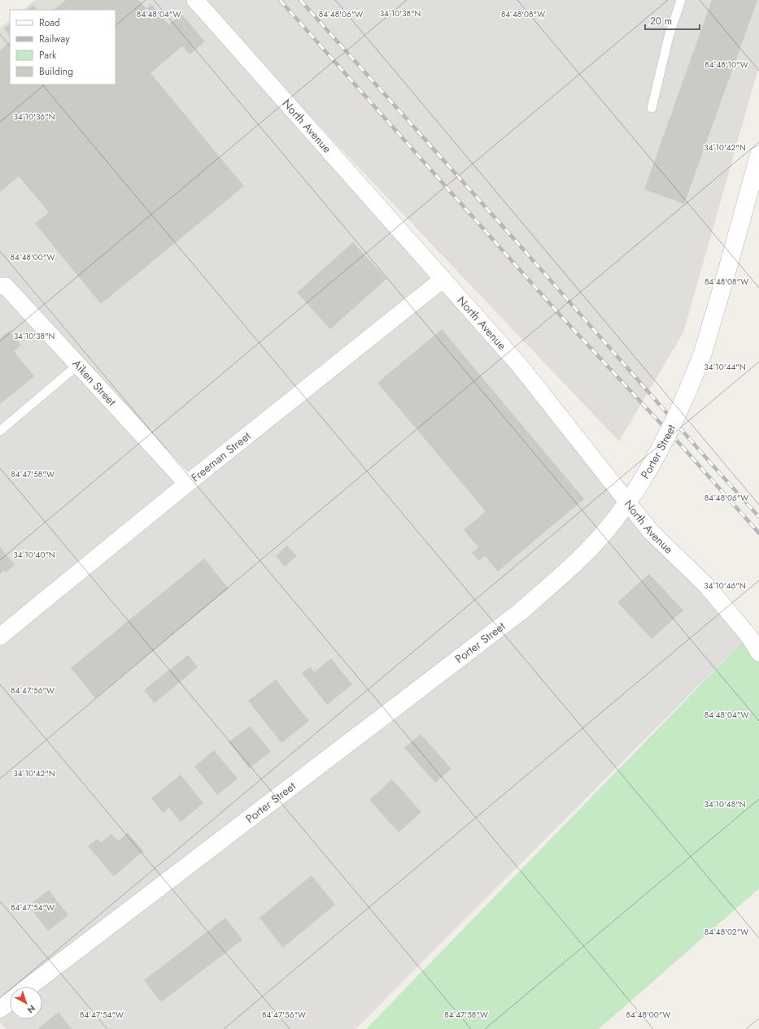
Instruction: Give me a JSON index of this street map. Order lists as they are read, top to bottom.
{
  "streets": {
    "street": [
      "North Avenue",
      "Aiken Street",
      "Porter Street",
      "Freeman Street"
    ]
  },
  "crossings": [
    ["North Avenue", "Porter Street"],
    ["North Avenue", "Freeman Street"],
    ["Aiken Street", "Freeman Street"]
  ],
  "legend": [
    "Road",
    "Railway",
    "Park",
    "Building"
  ],
  "scale_bar": "20 m",
  "north": "bottom right",
  "coordinates": [
    "34°10'38\"N",
    "84°48'04\"W",
    "84°48'06\"W",
    "84°48'08\"W",
    "84°48'10\"W",
    "34°10'36\"N",
    "34°10'42\"N",
    "84°48'00\"W",
    "34°10'44\"N",
    "84°47'58\"W",
    "34°10'40\"N",
    "34°10'46\"N",
    "84°47'56\"W",
    "34°10'48\"N",
    "84°47'54\"W",
    "84°48'02\"W"
  ]
}
